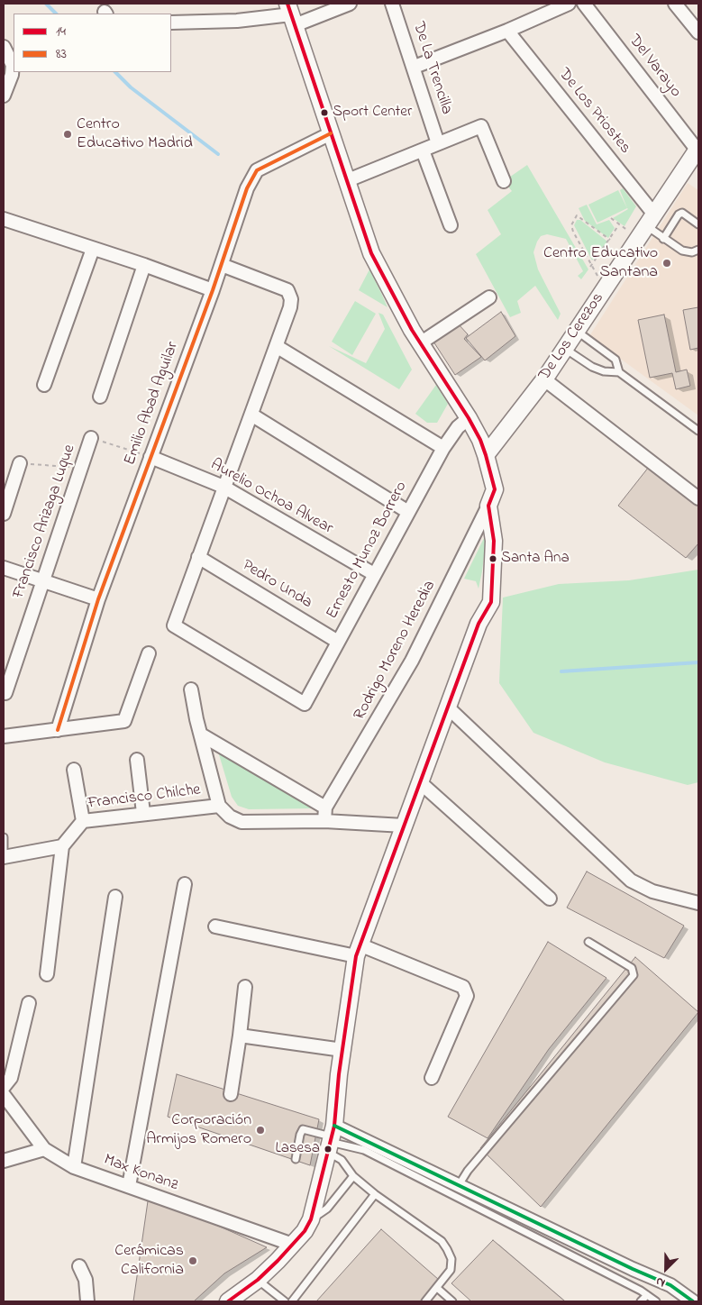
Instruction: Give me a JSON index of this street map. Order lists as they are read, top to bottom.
{
  "streets": {
    "street": [
      "Del Varayo",
      "De La Trencilla",
      "De Los Priostes",
      "De Los Cerezos",
      "Emilio Abad Aguilar",
      "Aurelio Ochoa Alvear",
      "Francisco Arizaga Luque",
      "Ernesto Munoz Borrero",
      "Pedro Unda",
      "Rodrigo Moreno Heredia",
      "Francisco Chilche",
      "Max Konanz"
    ]
  },
  "crossings": [
    ["Del Varayo", "De Los Cerezos"],
    ["De Los Priostes", "De Los Cerezos"],
    ["Emilio Abad Aguilar", "Aurelio Ochoa Alvear"],
    ["Aurelio Ochoa Alvear", "Ernesto Munoz Borrero"],
    ["Ernesto Munoz Borrero", "Pedro Unda"]
  ],
  "places": [
    "Sport Center",
    "Centro Educativo Madrid",
    "Centro Educativo Santana",
    "Santa Ana",
    "Corporación Armijos Romero",
    "Lasesa",
    "Cerámicas California"
  ],
  "lines": ["transit line 14", "transit line 83"],
  "legend": ["14", "83"],
  "north": "bottom left"
}
